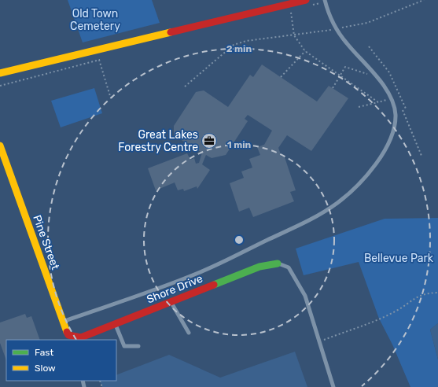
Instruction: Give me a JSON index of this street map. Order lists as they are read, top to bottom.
{
  "streets": {
    "street": ["Pine Street", "Shore Drive"]
  },
  "crossings": [
    ["Pine Street", "Shore Drive"]
  ],
  "parks": ["Old Town Cemetery", "Bellevue Park"],
  "places": {
    "office": ["Great Lakes Forestry Centre"]
  },
  "legend": ["Fast", "Slow"],
  "rings": ["2 min", "1 min"]
}
